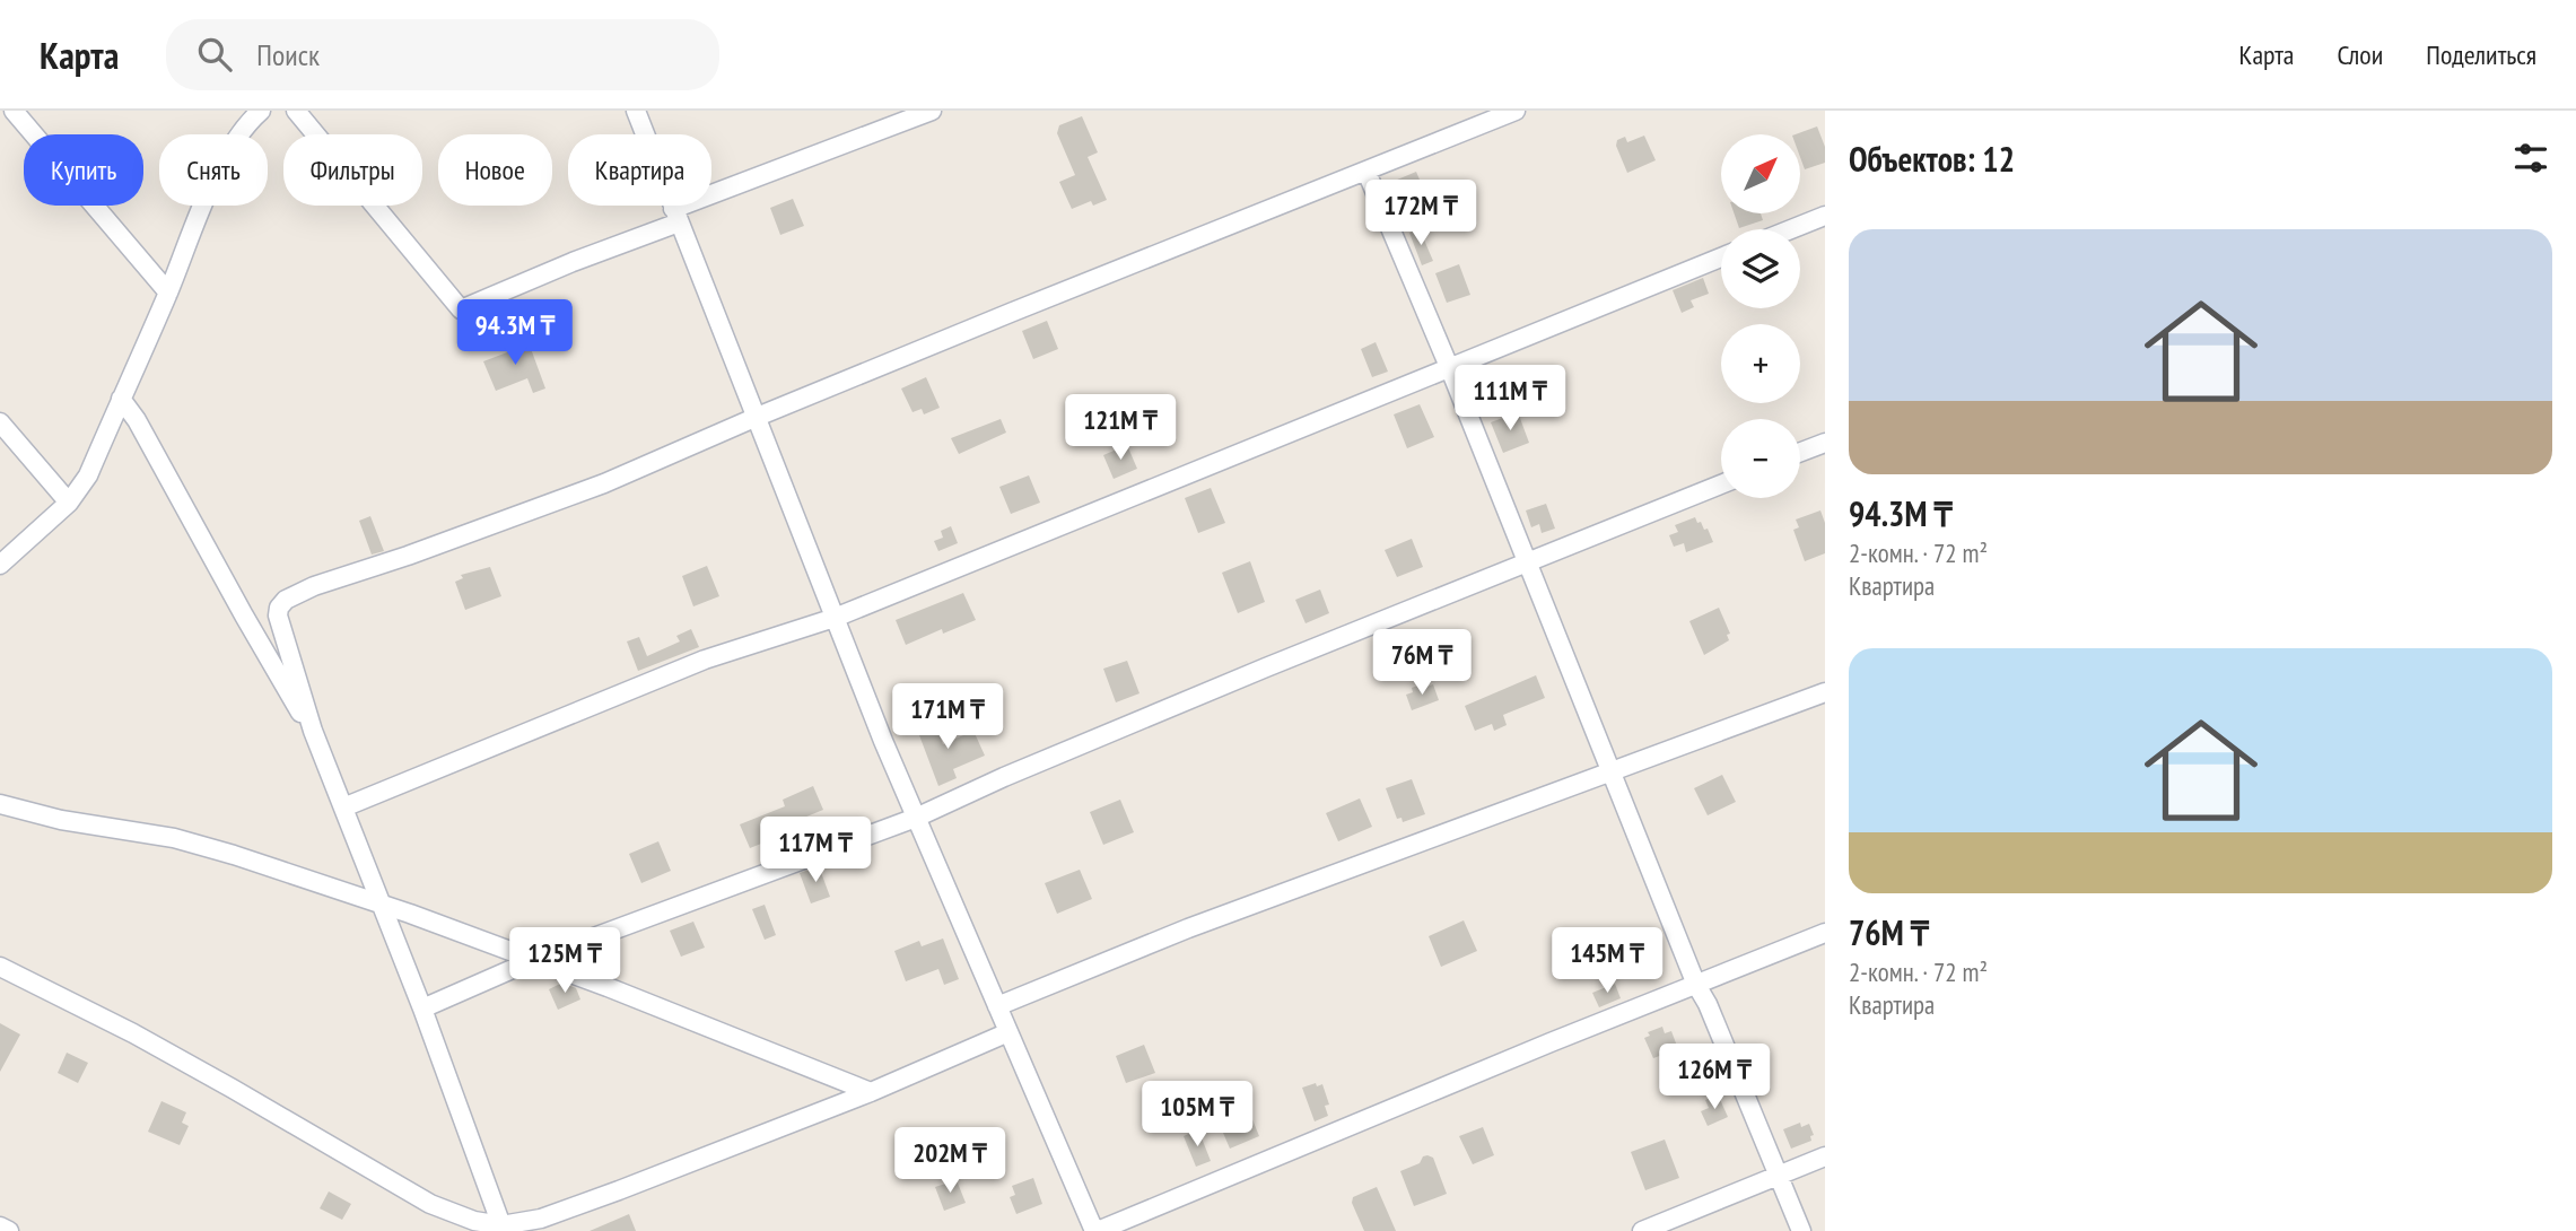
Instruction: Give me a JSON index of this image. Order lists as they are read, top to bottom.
{
  "north": "top right",
  "page": {
    "header": "Карта",
    "search": "Поиск",
    "nav": ["Карта", "Слои", "Поделиться"],
    "heading": "Объектов: 12",
    "map_buttons": ["+", "−"],
    "chip": [
      "Купить",
      "Снять",
      "Фильтры",
      "Новое",
      "Квартира"
    ],
    "price": [
      "172M ₸",
      "94.3M ₸",
      "111M ₸",
      "121M ₸",
      "76M ₸",
      "171M ₸",
      "117M ₸",
      "125M ₸",
      "145M ₸",
      "126M ₸",
      "105M ₸",
      "202M ₸"
    ],
    "list": [
      {
        "name": "94.3M ₸",
        "note": "2-комн. · 72 m² · Квартира"
      },
      {
        "name": "76M ₸",
        "note": "2-комн. · 72 m² · Квартира"
      }
    ]
  }
}
